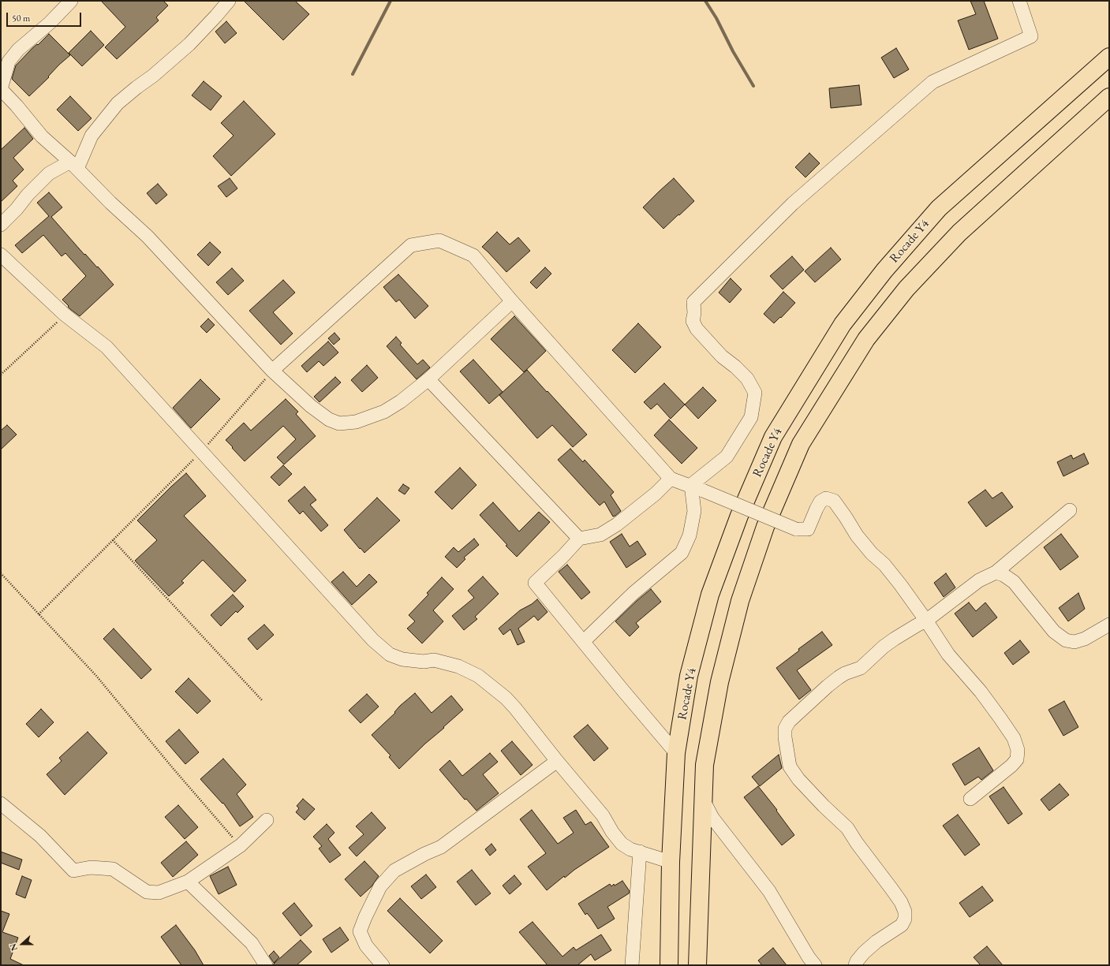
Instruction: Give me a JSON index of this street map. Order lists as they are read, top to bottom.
{
  "streets": {
    "highway": ["Rocade Y4"]
  },
  "scale_bar": "50 m",
  "north": "left"
}
